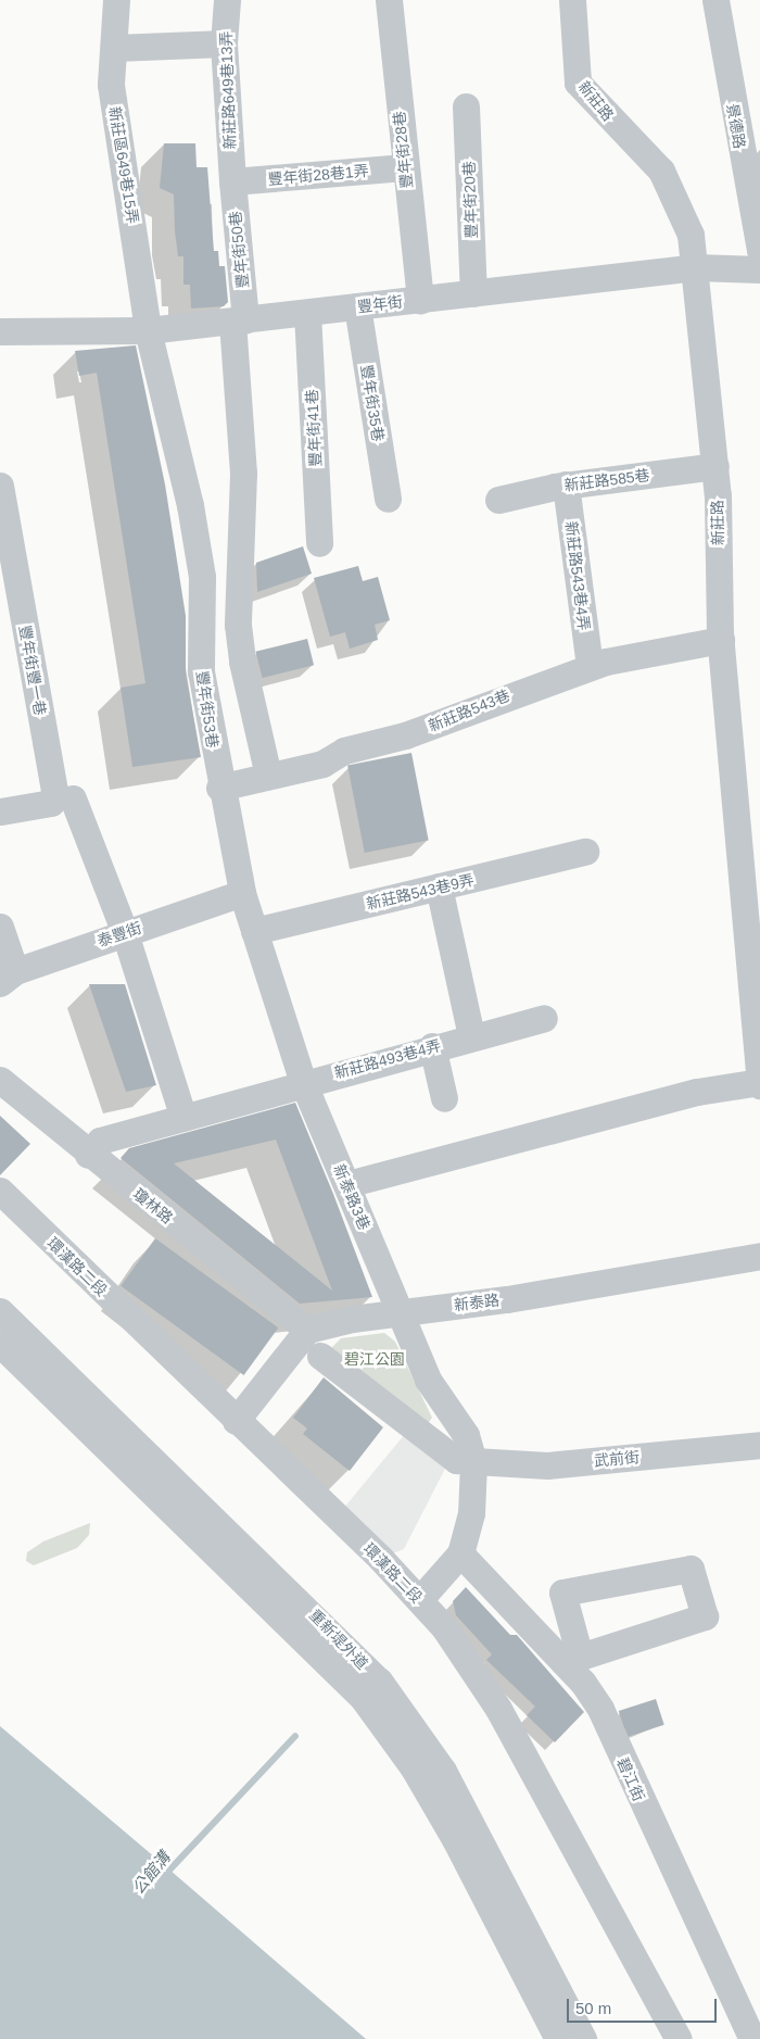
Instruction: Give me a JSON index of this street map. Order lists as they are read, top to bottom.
{
  "streets": {
    "street": [
      "新莊路649巷13弄",
      "新莊路",
      "景德路",
      "豐年街28巷",
      "新莊區649巷15弄",
      "豐年街28巷1弄",
      "豐年街20巷",
      "豐年街50巷",
      "豐年街",
      "豐年街35巷",
      "豐年街41巷",
      "新莊路585巷",
      "新莊路543巷4弄",
      "豐年街豐一巷",
      "豐年街53巷",
      "新莊路543巷",
      "新莊路543巷9弄",
      "泰豐街",
      "新莊路493巷4弄",
      "新泰路3巷",
      "瓊林路",
      "環漢路二段",
      "新泰路",
      "武前街",
      "重新堤外道",
      "碧江街"
    ]
  },
  "crossings": [
    ["新莊路649巷13弄", "豐年街28巷1弄"],
    ["新莊路649巷13弄", "豐年街50巷"],
    ["新莊路", "豐年街"],
    ["新莊路", "新莊路585巷"],
    ["新莊路", "新莊路543巷"],
    ["豐年街28巷", "豐年街28巷1弄"],
    ["豐年街28巷", "豐年街"],
    ["新莊區649巷15弄", "豐年街"],
    ["新莊區649巷15弄", "豐年街53巷"],
    ["豐年街28巷1弄", "豐年街50巷"],
    ["豐年街20巷", "豐年街"],
    ["豐年街50巷", "豐年街"],
    ["豐年街", "豐年街35巷"],
    ["豐年街", "豐年街41巷"],
    ["豐年街", "豐年街53巷"],
    ["新莊路585巷", "新莊路543巷4弄"],
    ["新莊路543巷4弄", "新莊路543巷"],
    ["豐年街53巷", "新莊路543巷"],
    ["豐年街53巷", "新莊路543巷9弄"],
    ["豐年街53巷", "泰豐街"],
    ["豐年街53巷", "新莊路493巷4弄"],
    ["豐年街53巷", "新泰路3巷"],
    ["新莊路493巷4弄", "新泰路3巷"],
    ["新莊路493巷4弄", "瓊林路"],
    ["新泰路3巷", "新泰路"],
    ["新泰路3巷", "武前街"],
    ["新泰路3巷", "碧江街"],
    ["瓊林路", "新泰路"]
  ],
  "water": ["公館溝"],
  "parks": ["碧江公園"],
  "scale_bar": "50 m"
}
